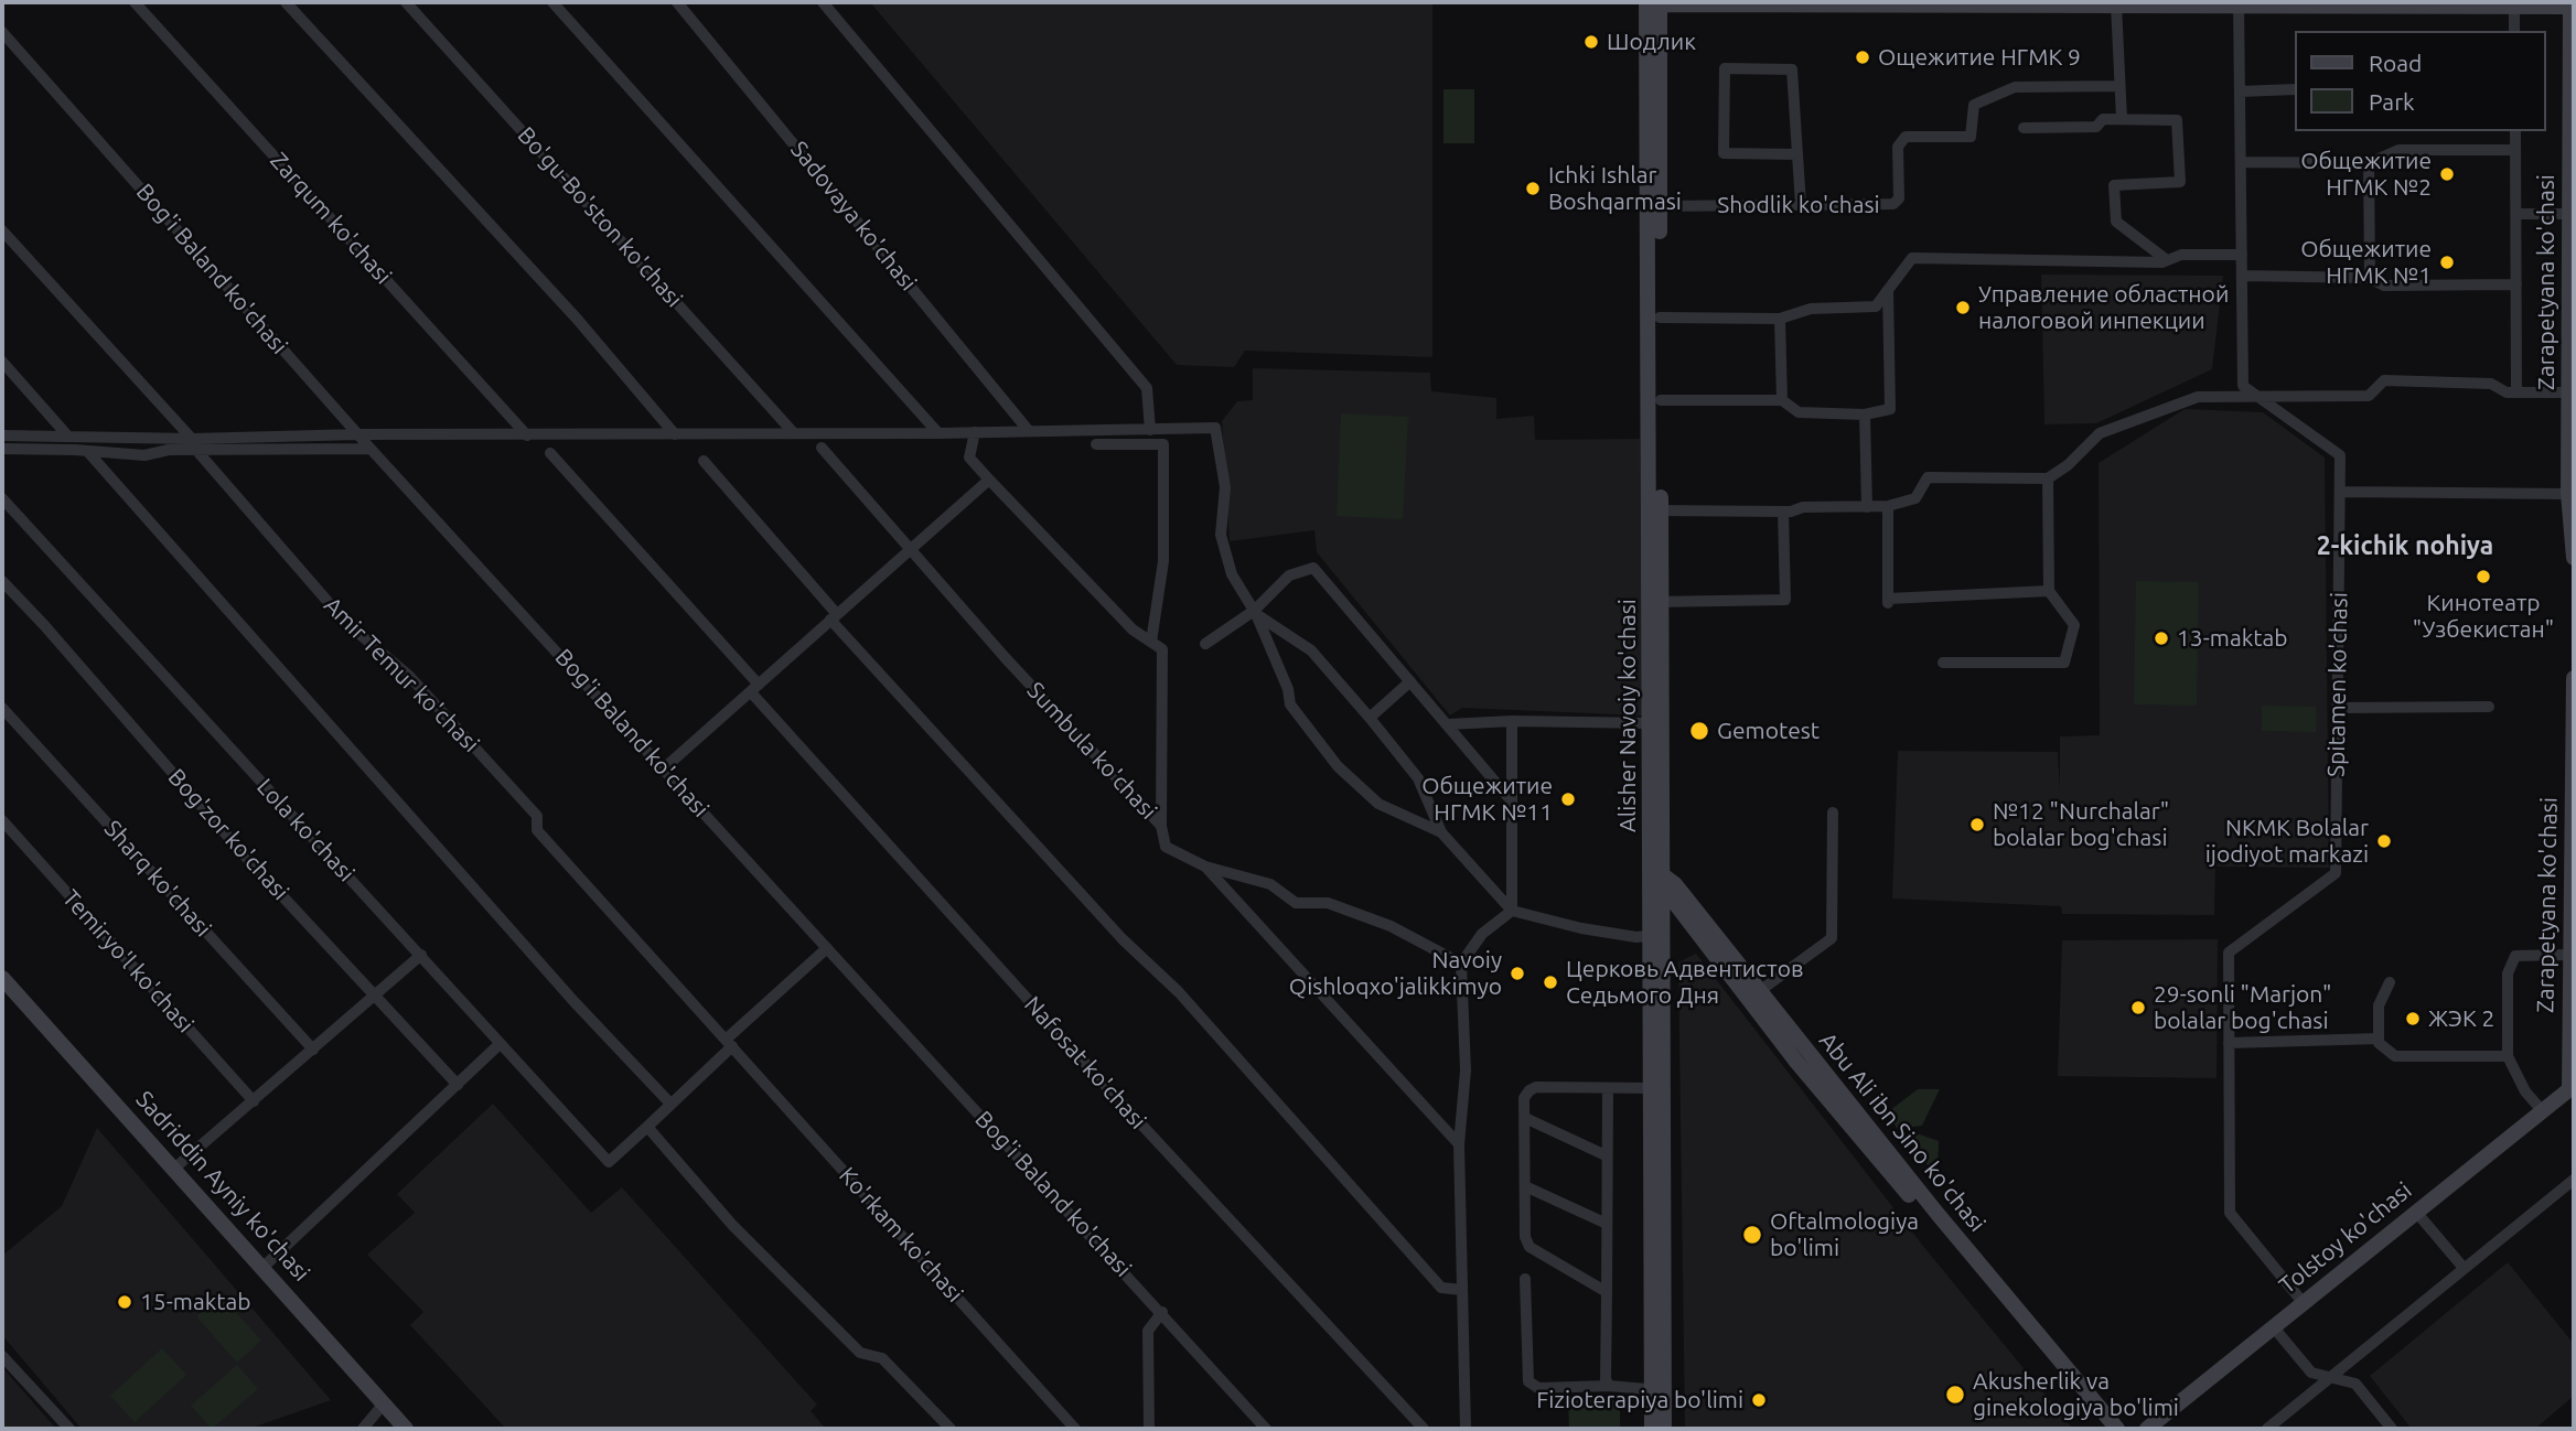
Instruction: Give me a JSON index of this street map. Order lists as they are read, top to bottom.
{
  "streets": {
    "street": [
      "Shodlik ko'chasi",
      "Sadovaya ko'chasi",
      "Bo'gu-Bo'ston ko'chasi",
      "Zarqum ko'chasi",
      "Bog'i Baland ko'chasi",
      "Zarapetyana ko'chasi",
      "Amir Temur ko'chasi",
      "Spitamen ko'chasi",
      "Alisher Navoiy ko'chasi",
      "Sumbula ko'chasi",
      "Lola ko'chasi",
      "Bog'zor ko'chasi",
      "Sharq ko'chasi",
      "Temiryo'l ko'chasi",
      "Nafosat ko'chasi",
      "Abu Ali ibn Sino ko'chasi",
      "Sadriddin Ayniy ko'chasi",
      "Ko'rkam ko'chasi",
      "Tolstoy ko'chasi"
    ]
  },
  "crossings": [
    ["Shodlik ko'chasi", "Alisher Navoiy ko'chasi"],
    ["Zarapetyana ko'chasi", "Tolstoy ko'chasi"],
    ["Amir Temur ko'chasi", "Ko'rkam ko'chasi"],
    ["Spitamen ko'chasi", "Tolstoy ko'chasi"],
    ["Alisher Navoiy ko'chasi", "Abu Ali ibn Sino ko'chasi"]
  ],
  "districts": ["2-kichik nohiya"],
  "places": [
    "Шодлик",
    "Ощежитие НГМК 9",
    "Общежитие НГМК №2",
    "Ichki Ishlar Boshqarmasi",
    "Общежитие НГМК №1",
    "Управление областной налоговой инпекции",
    "Кинотеатр \"Узбекистан\"",
    "13-maktab",
    "Gemotest",
    "Общежитие НГМК №11",
    "№12 \"Nurchalar\" bolalar bog'chasi",
    "NKMK Bolalar ijodiyot markazi",
    "Navoiy Qishloqxo'jalikkimyo",
    "Церковь Адвентистов Седьмого Дня",
    "29-sonli \"Marjon\" bolalar bog'chasi",
    "ЖЭК 2",
    "Oftalmologiya bo'limi",
    "15-maktab",
    "Akusherlik va ginekologiya bo'limi",
    "Fizioterapiya bo'limi"
  ],
  "legend": ["Road", "Park"]
}
